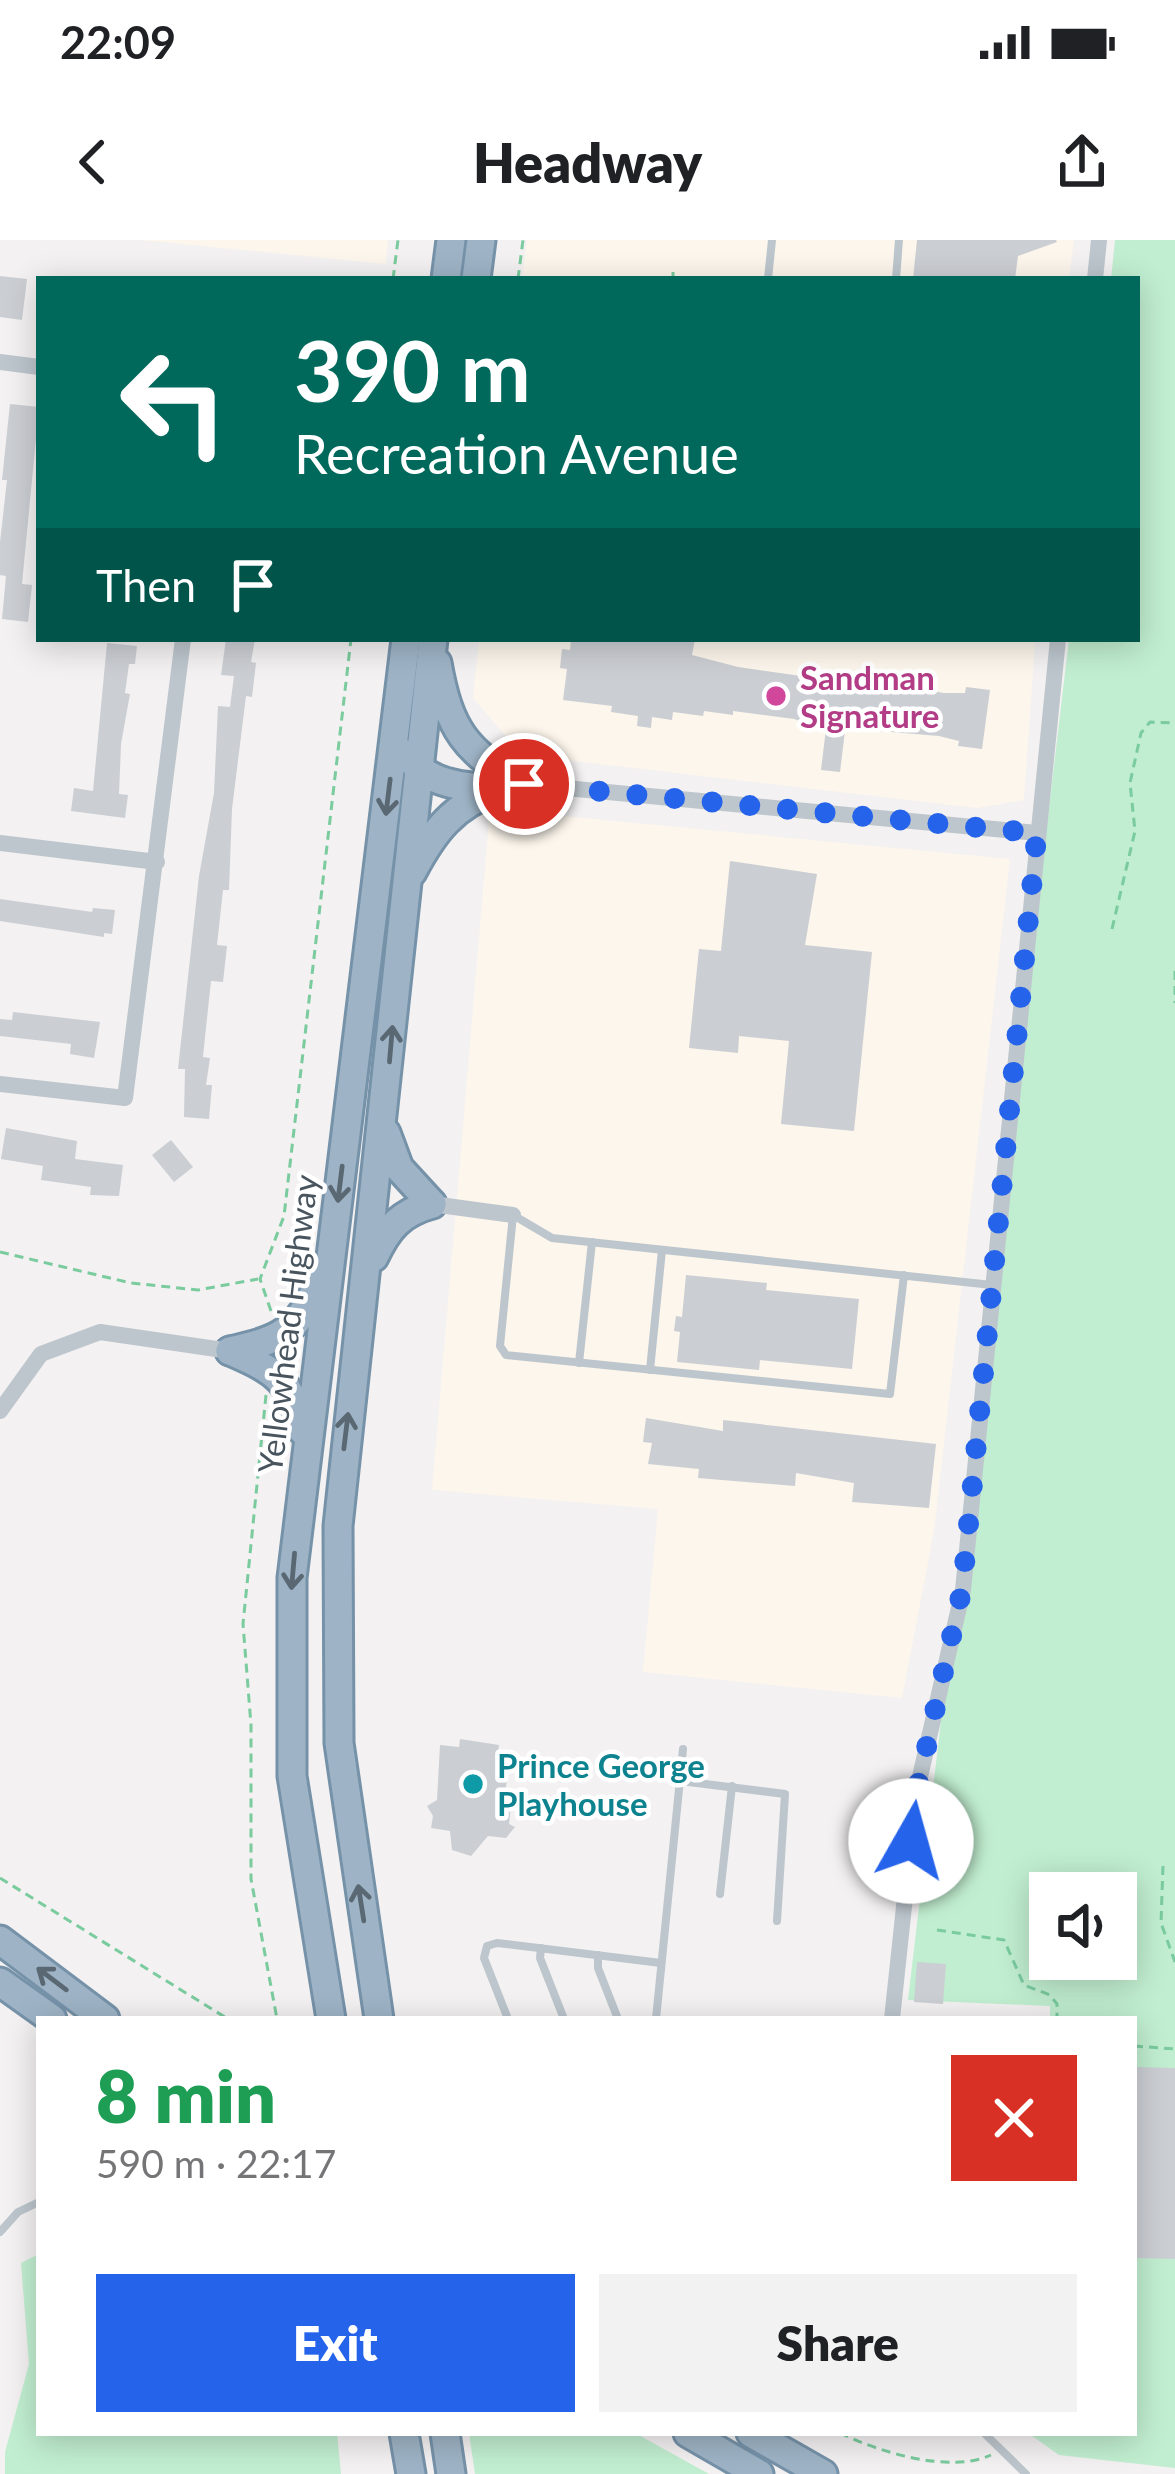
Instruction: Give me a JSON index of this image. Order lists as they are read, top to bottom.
{
  "streets": {
    "highway": ["Yellowhead Highway"]
  },
  "places": ["Sandman Signature", "Prince George Playhouse"],
  "page": {
    "status": "22:09",
    "header": "Headway",
    "turn": ["390 m", "Recreation Avenue"],
    "then": "Then",
    "heading": ["8 min", "590 m · 22:17"],
    "buttons": ["Exit", "Share"]
  }
}
